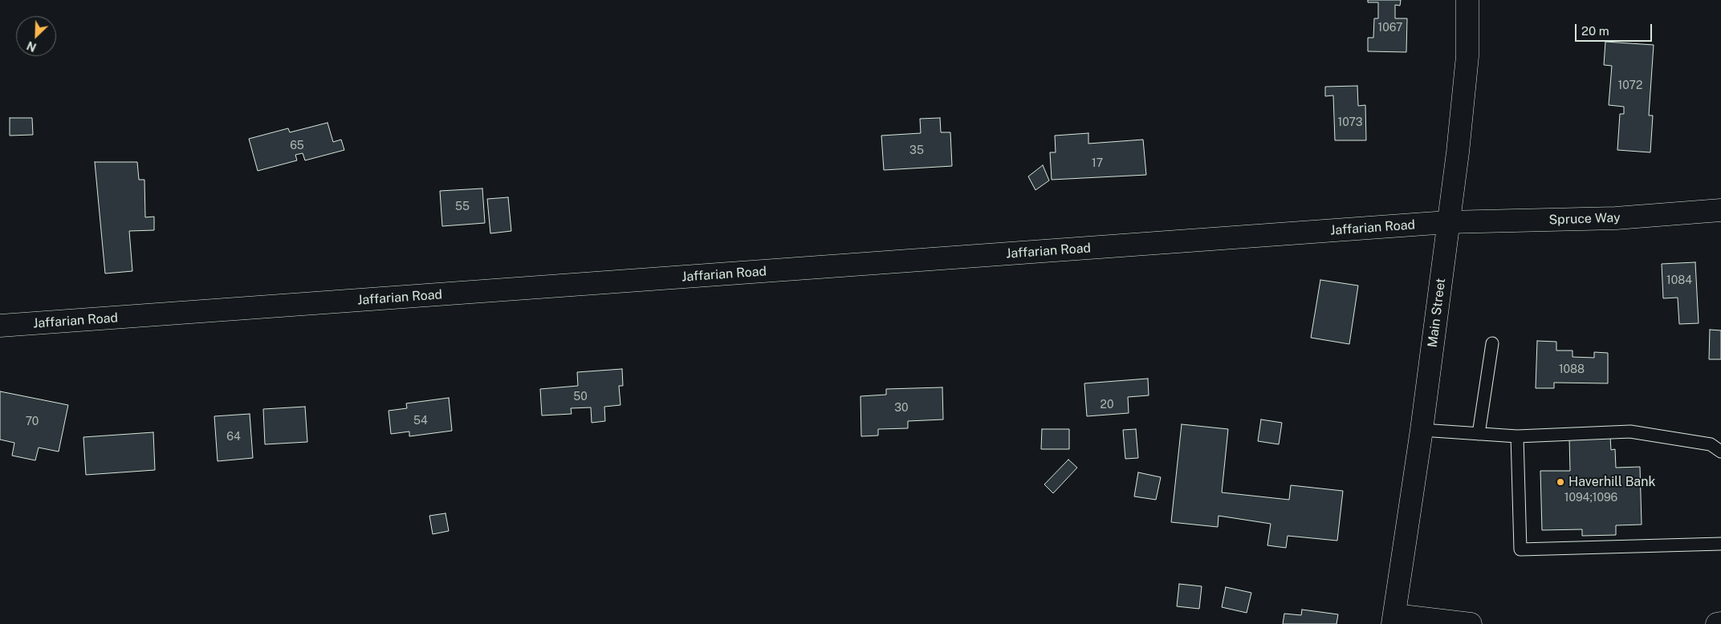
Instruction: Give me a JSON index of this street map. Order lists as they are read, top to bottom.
{
  "streets": {
    "main road": ["Spruce Way", "Jaffarian Road", "Main Street"]
  },
  "crossings": [
    ["Spruce Way", "Jaffarian Road"],
    ["Spruce Way", "Main Street"],
    ["Jaffarian Road", "Main Street"]
  ],
  "places": ["Haverhill Bank"],
  "house_numbers": [
    "1067",
    "1072",
    "1073",
    "65",
    "35",
    "17",
    "55",
    "1084",
    "1088",
    "50",
    "20",
    "30",
    "54",
    "70",
    "64",
    "1094;1096"
  ],
  "scale_bar": "20 m",
  "north": "bottom left"
}
